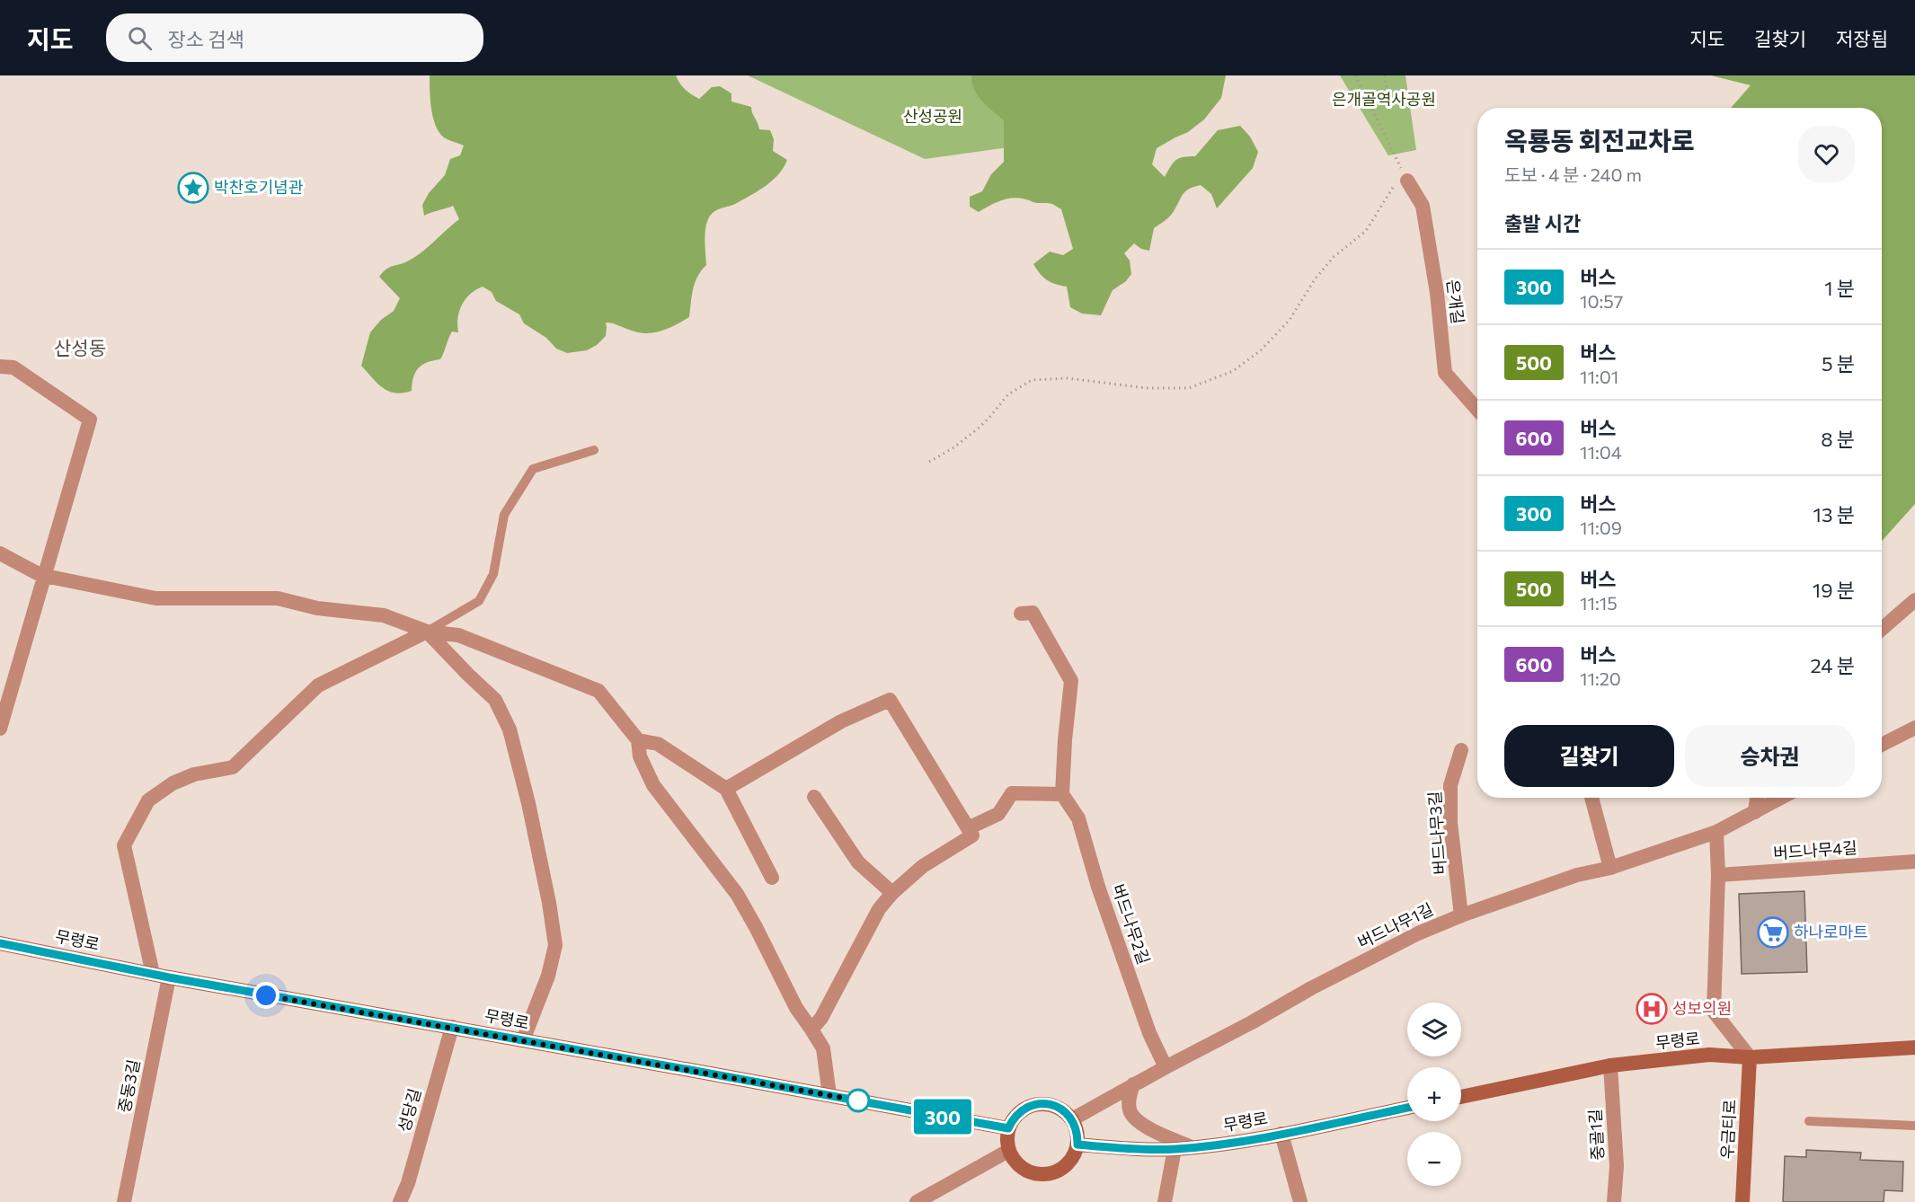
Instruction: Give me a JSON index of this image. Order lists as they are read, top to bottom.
{
  "streets": {
    "main road": ["무령로", "우금티로"],
    "street": [
      "은개길",
      "버드나무3길",
      "버드나무4길",
      "버드나무2길",
      "버드나무1길",
      "중동3길",
      "성당길",
      "중골1길"
    ]
  },
  "crossings": [
    ["버드나무3길", "버드나무1길"],
    ["버드나무4길", "무령로"],
    ["버드나무2길", "버드나무1길"],
    ["버드나무1길", "무령로"],
    ["무령로", "중동3길"],
    ["무령로", "성당길"],
    ["무령로", "우금티로"],
    ["무령로", "중골1길"]
  ],
  "districts": ["산성동"],
  "parks": ["은개골역사공원", "산성공원"],
  "places": {
    "place": ["박찬호기념관"],
    "supermarket": ["하나로마트"],
    "hospital": ["성보의원"]
  },
  "lines": ["bus line 300"],
  "page": {
    "header": "지도",
    "search": "장소 검색",
    "nav": ["지도", "길찾기", "저장됨"],
    "on_map": "300",
    "heading": [
      ["옥룡동 회전교차로", "도보 · 4 분 · 240 m"],
      "출발 시간"
    ],
    "list": [
      {
        "mark": "300",
        "name": "버스",
        "note": "10:57",
        "value": "1 분"
      },
      {
        "mark": "500",
        "name": "버스",
        "note": "11:01",
        "value": "5 분"
      },
      {
        "mark": "600",
        "name": "버스",
        "note": "11:04",
        "value": "8 분"
      },
      {
        "mark": "300",
        "name": "버스",
        "note": "11:09",
        "value": "13 분"
      },
      {
        "mark": "500",
        "name": "버스",
        "note": "11:15",
        "value": "19 분"
      },
      {
        "mark": "600",
        "name": "버스",
        "note": "11:20",
        "value": "24 분"
      }
    ],
    "buttons": ["길찾기", "승차권"],
    "map_buttons": ["+", "−"]
  }
}
